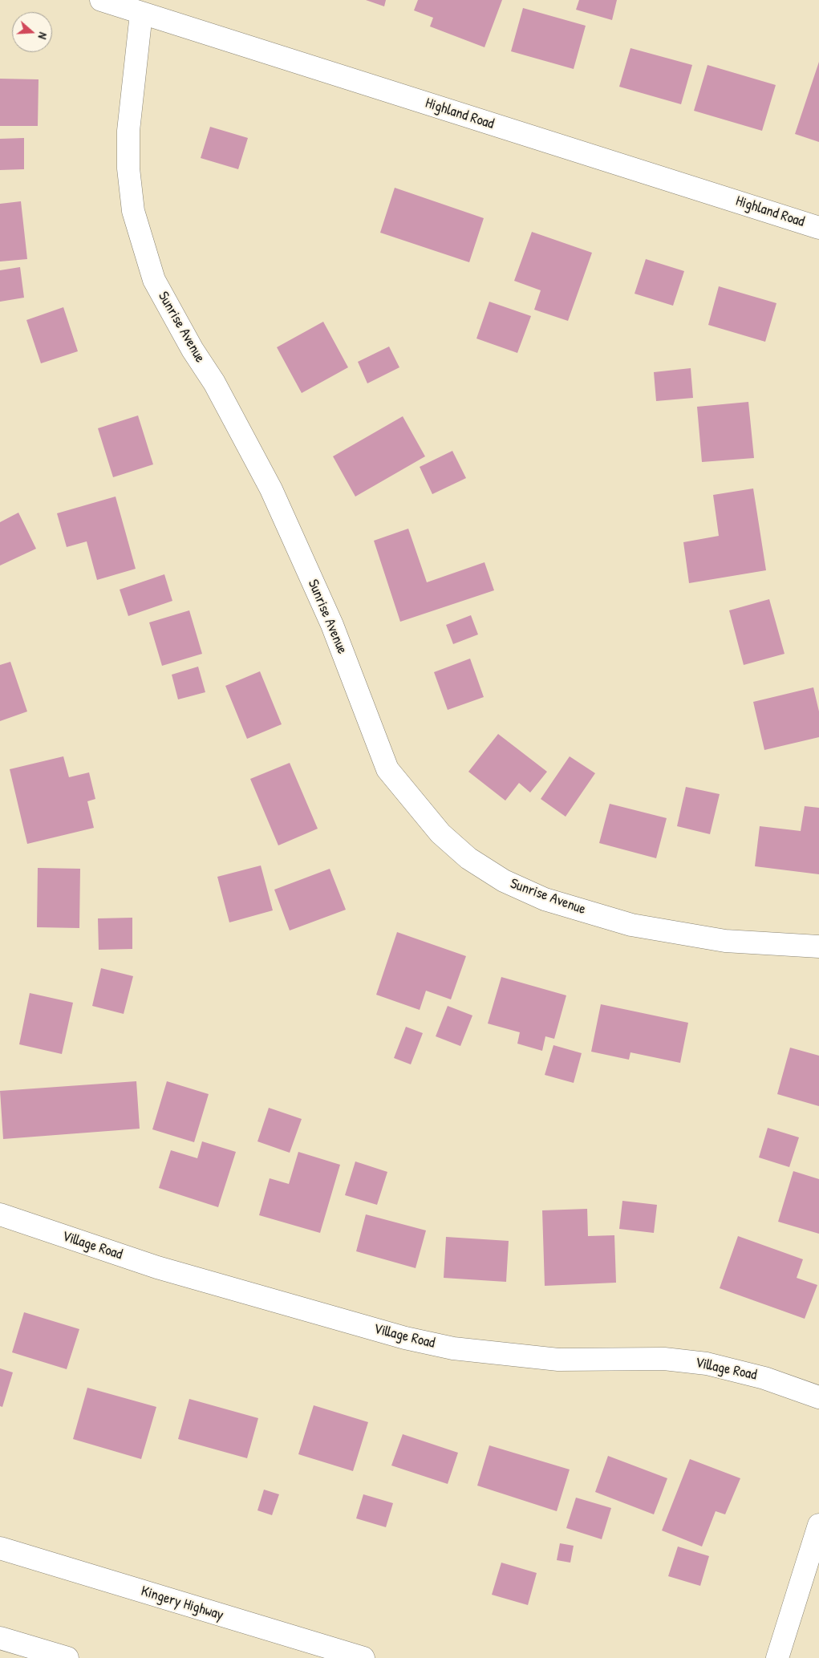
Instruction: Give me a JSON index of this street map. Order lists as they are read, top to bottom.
{
  "streets": {
    "street": [
      "Highland Road",
      "Sunrise Avenue",
      "Village Road",
      "Kingery Highway"
    ]
  },
  "crossings": [
    ["Highland Road", "Sunrise Avenue"]
  ],
  "north": "right"
}
